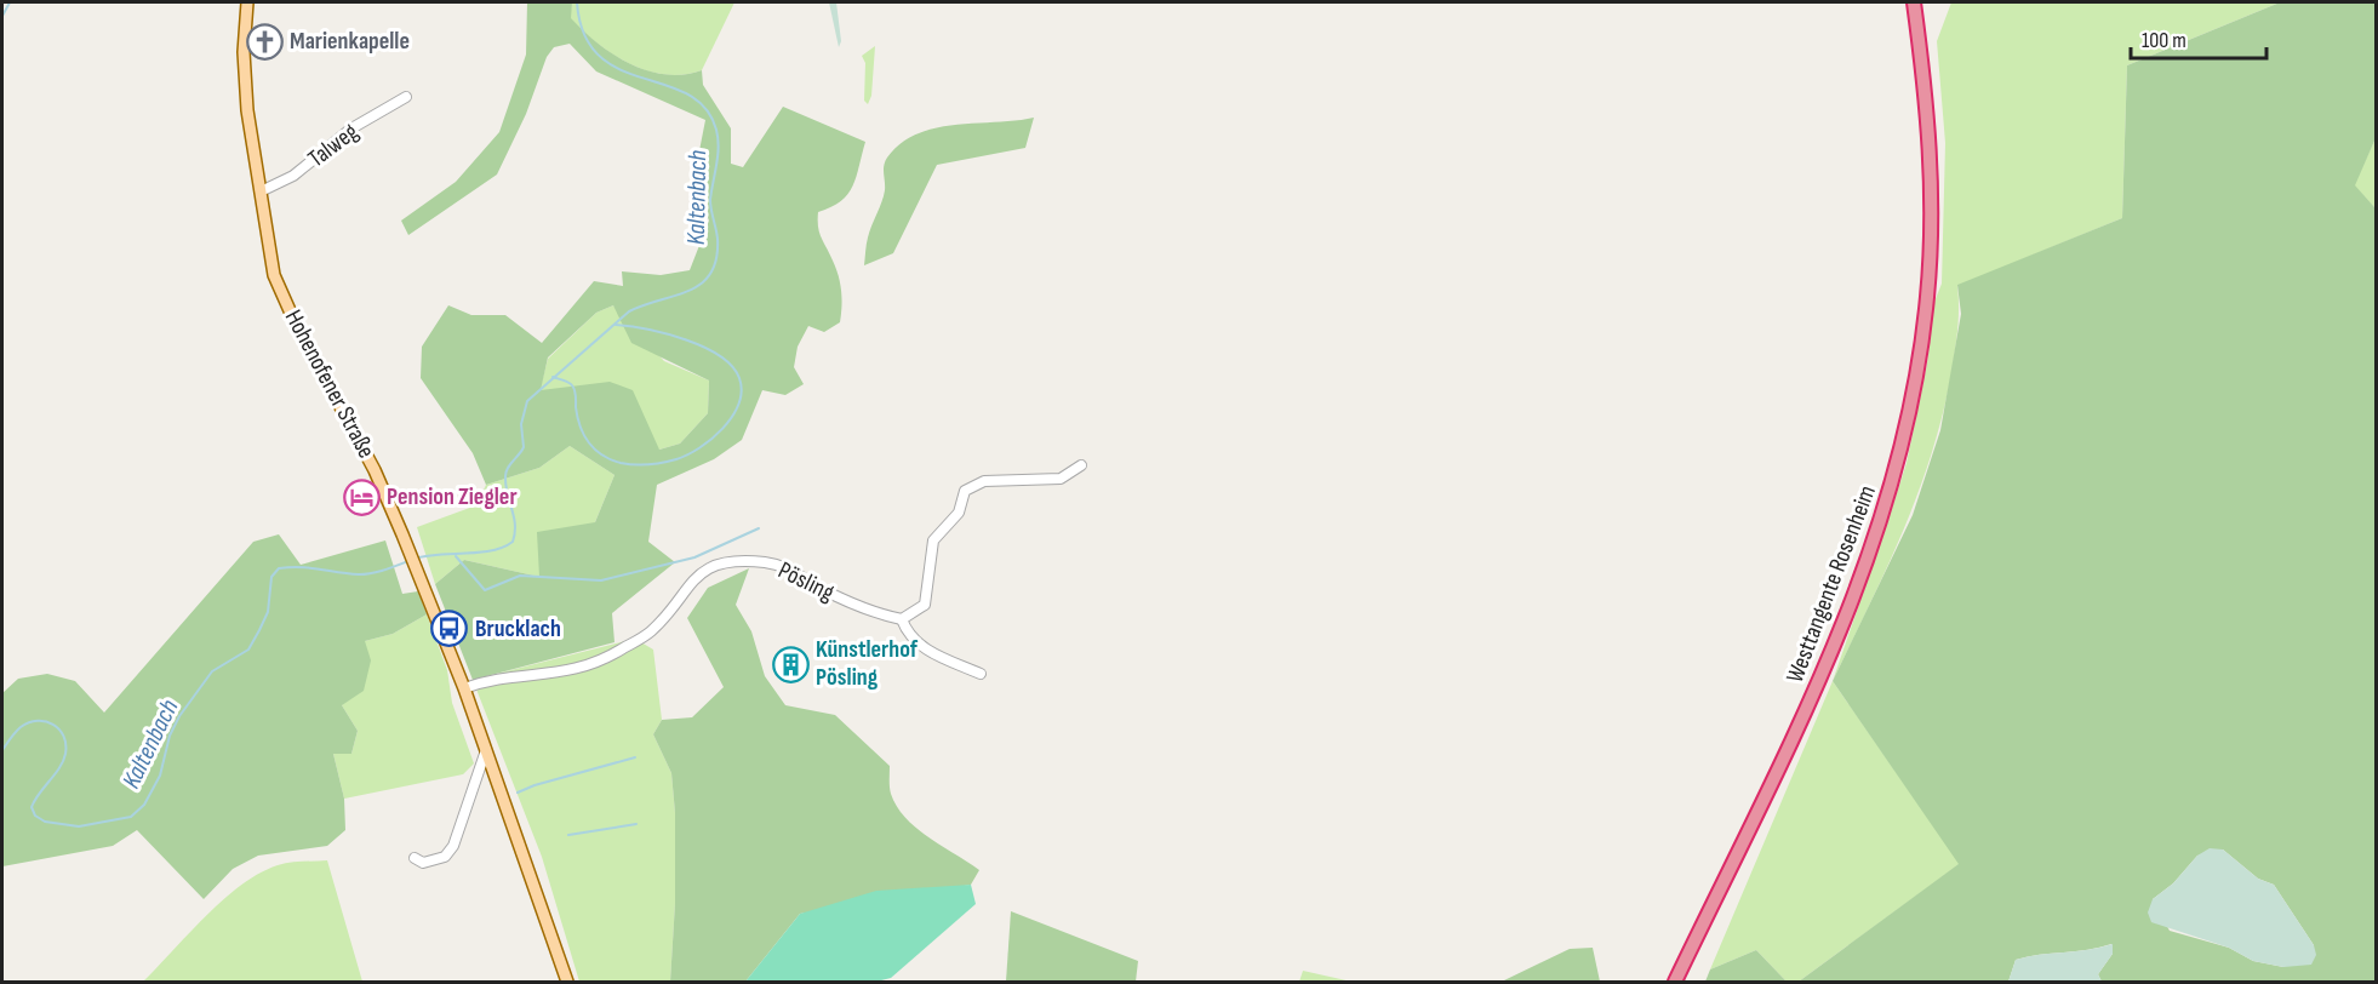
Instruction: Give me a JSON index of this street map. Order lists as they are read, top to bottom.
{
  "streets": {
    "highway": ["Westtangente Rosenheim"],
    "main road": ["Hohenofener Straße"],
    "street": ["Talweg", "Pösling"]
  },
  "crossings": [
    ["Talweg", "Hohenofener Straße"],
    ["Hohenofener Straße", "Pösling"]
  ],
  "water": ["Kaltenbach"],
  "places": {
    "church": ["Marienkapelle"],
    "hotel": ["Pension Ziegler"],
    "bus stop": ["Brucklach"],
    "building": ["Künstlerhof Pösling"]
  },
  "scale_bar": "100 m"
}
